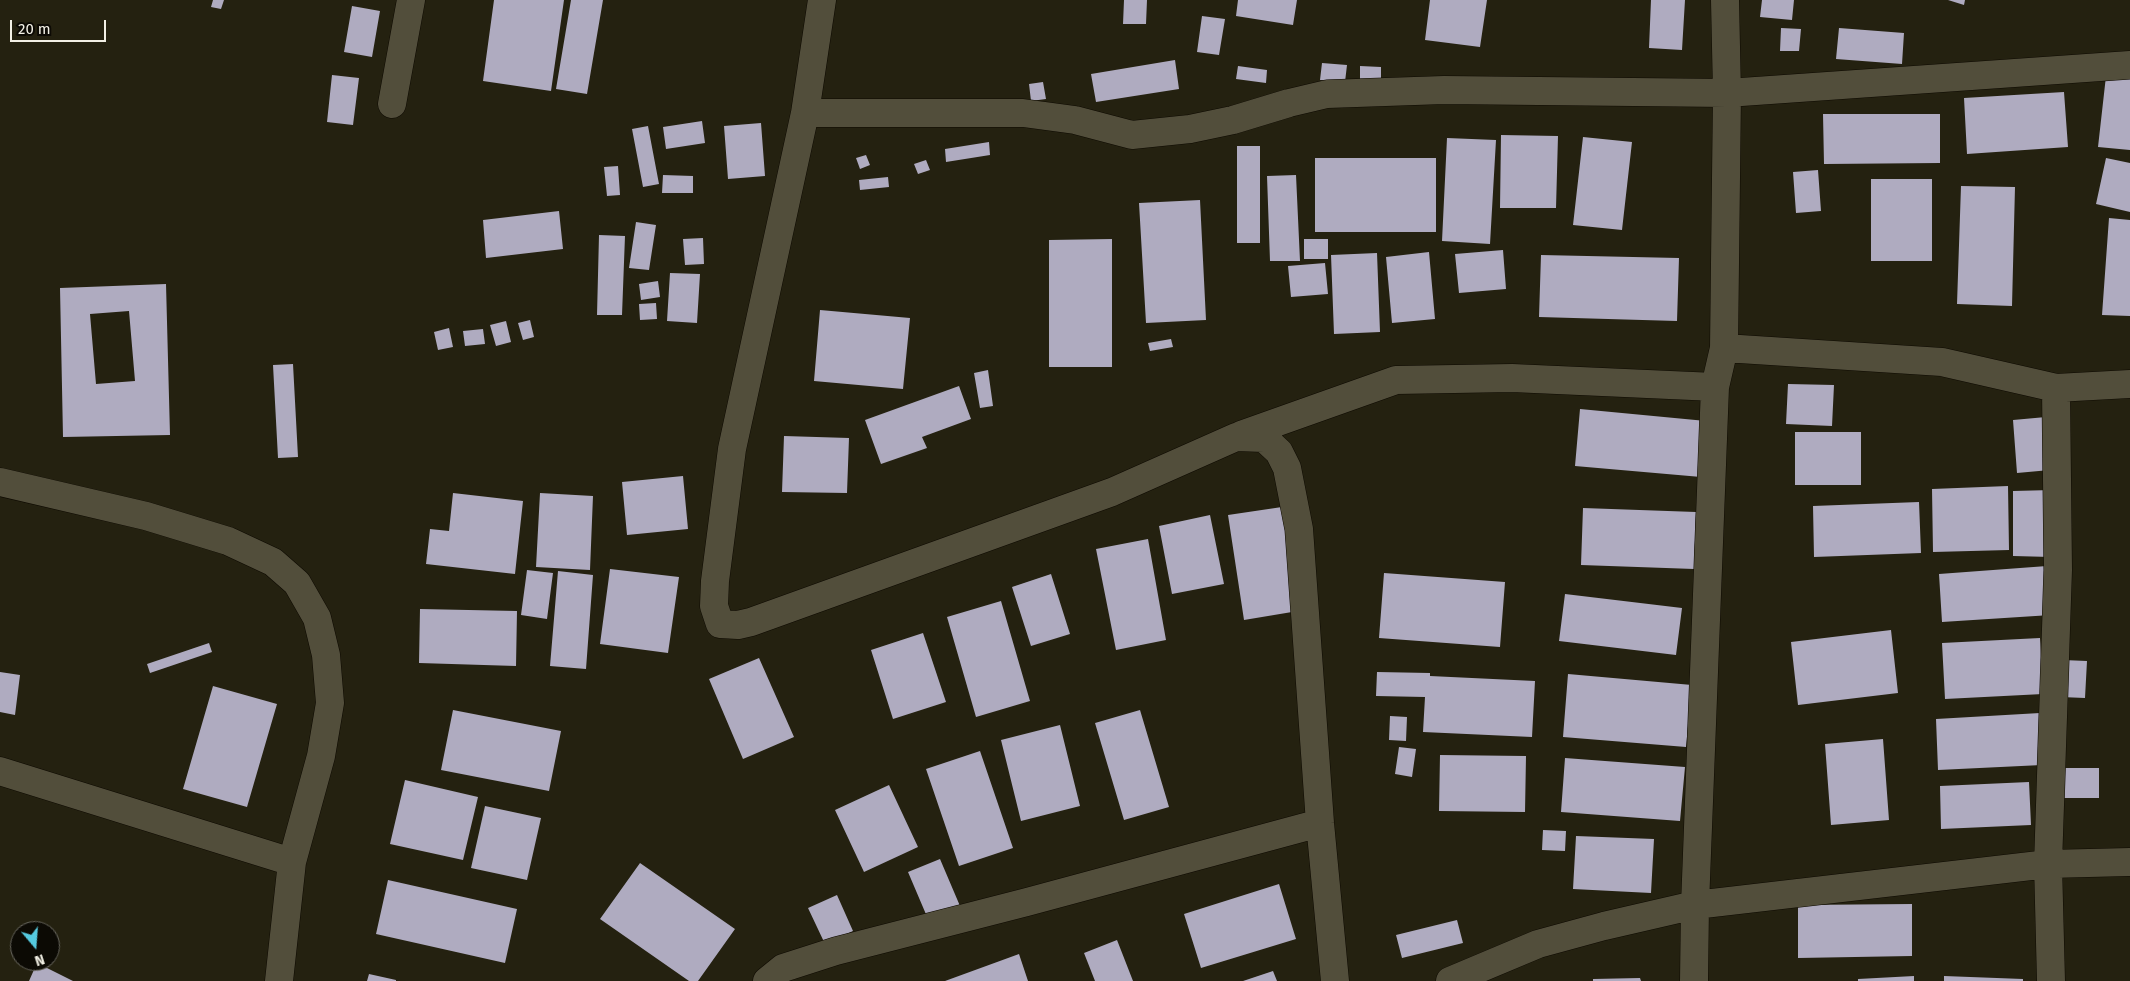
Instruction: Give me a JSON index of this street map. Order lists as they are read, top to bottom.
{
  "scale_bar": "20 m",
  "north": "bottom"
}
